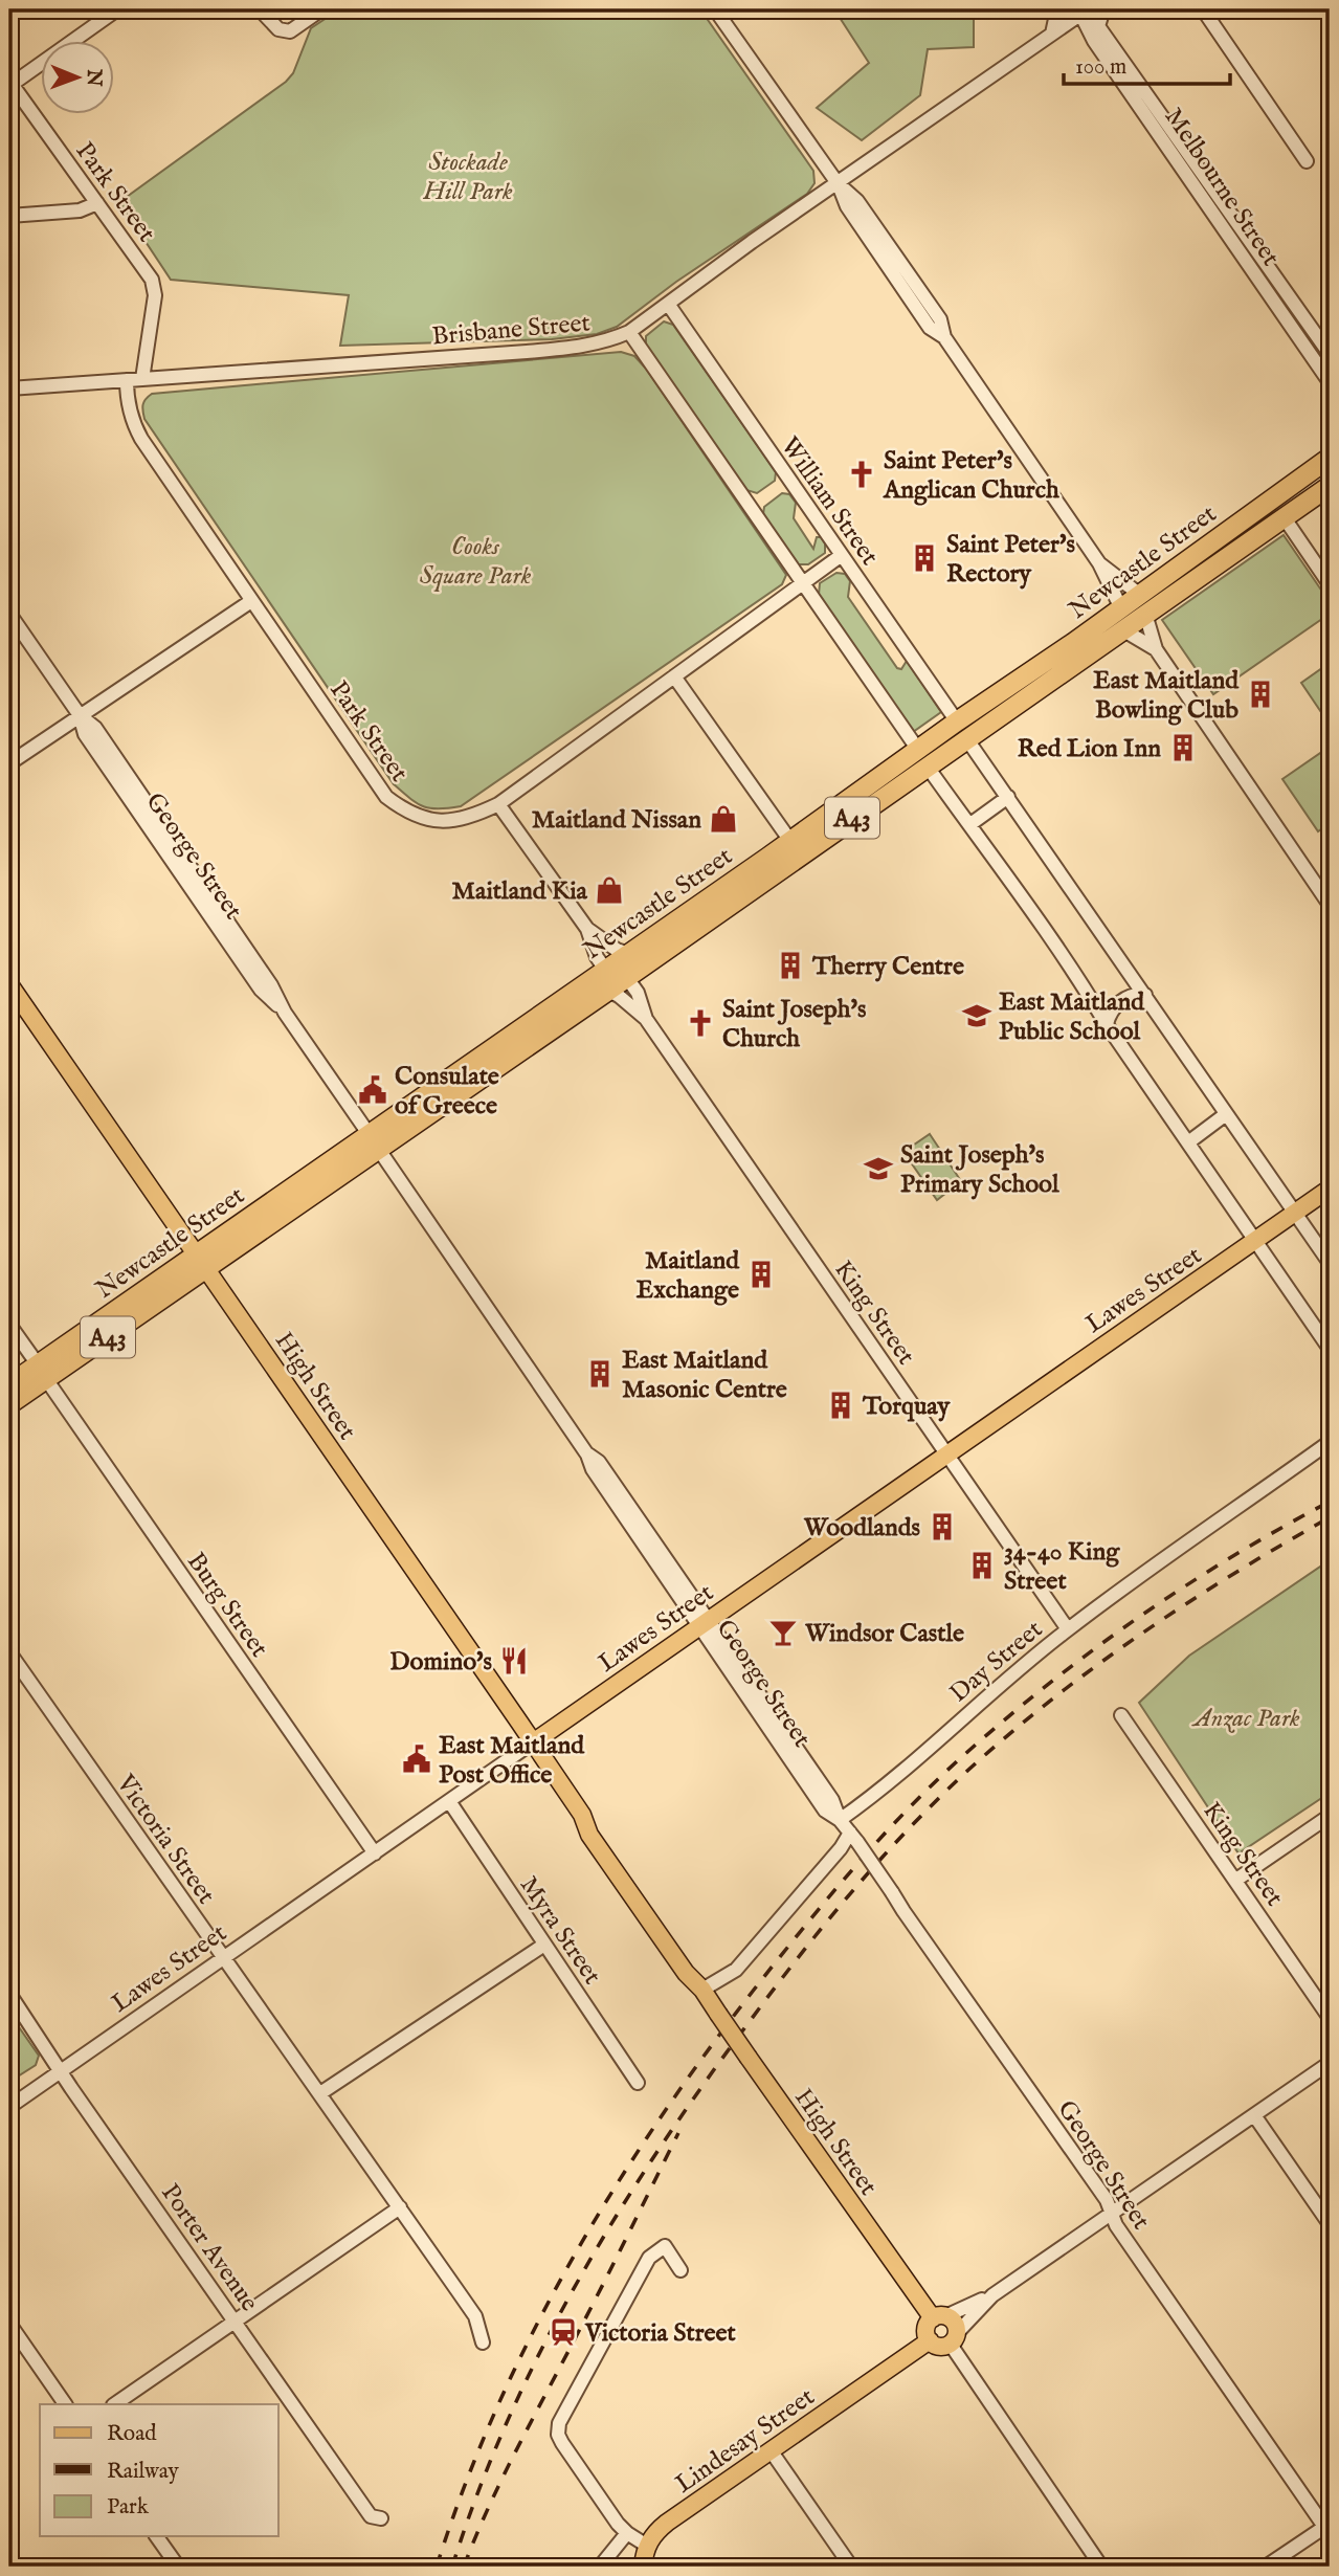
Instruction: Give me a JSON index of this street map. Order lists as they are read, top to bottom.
{
  "streets": {
    "highway": ["Newcastle Street", "A43"],
    "main road": ["Lawes Street", "High Street", "Lindesay Street"],
    "street": [
      "Melbourne Street",
      "Park Street",
      "Brisbane Street",
      "William Street",
      "George Street",
      "King Street",
      "Burg Street",
      "Day Street",
      "Victoria Street",
      "Myra Street",
      "Porter Avenue"
    ]
  },
  "crossings": [
    ["Melbourne Street", "Brisbane Street"],
    ["Park Street", "Brisbane Street"],
    ["Park Street", "William Street"],
    ["Brisbane Street", "William Street"],
    ["William Street", "Newcastle Street"],
    ["William Street", "Lawes Street"],
    ["Newcastle Street", "George Street"],
    ["Newcastle Street", "King Street"],
    ["Newcastle Street", "High Street"],
    ["Newcastle Street", "Burg Street"],
    ["George Street", "Lawes Street"],
    ["George Street", "Day Street"],
    ["Lawes Street", "King Street"],
    ["Lawes Street", "High Street"],
    ["Lawes Street", "Burg Street"],
    ["Lawes Street", "Victoria Street"],
    ["Lawes Street", "Myra Street"],
    ["Lawes Street", "Porter Avenue"],
    ["King Street", "Day Street"],
    ["High Street", "Lindesay Street"]
  ],
  "parks": ["Stockade Hill Park", "Cooks Square Park", "Anzac Park"],
  "places": {
    "church": ["Saint Peter's Anglican Church", "Saint Joseph's Church"],
    "building": [
      "Saint Peter's Rectory",
      "East Maitland Bowling Club",
      "Red Lion Inn",
      "Therry Centre",
      "Maitland Exchange",
      "East Maitland Masonic Centre",
      "Torquay",
      "Woodlands",
      "34-40 King Street"
    ],
    "shop": ["Maitland Nissan", "Maitland Kia"],
    "school or university": ["East Maitland Public School", "Saint Joseph's Primary School"],
    "public building": ["Consulate of Greece", "East Maitland Post Office"],
    "bar": ["Windsor Castle"],
    "restaurant": ["Domino's"],
    "station": ["Victoria Street"]
  },
  "legend": ["Road", "Railway", "Park"],
  "scale_bar": "100 m",
  "north": "right"
}
